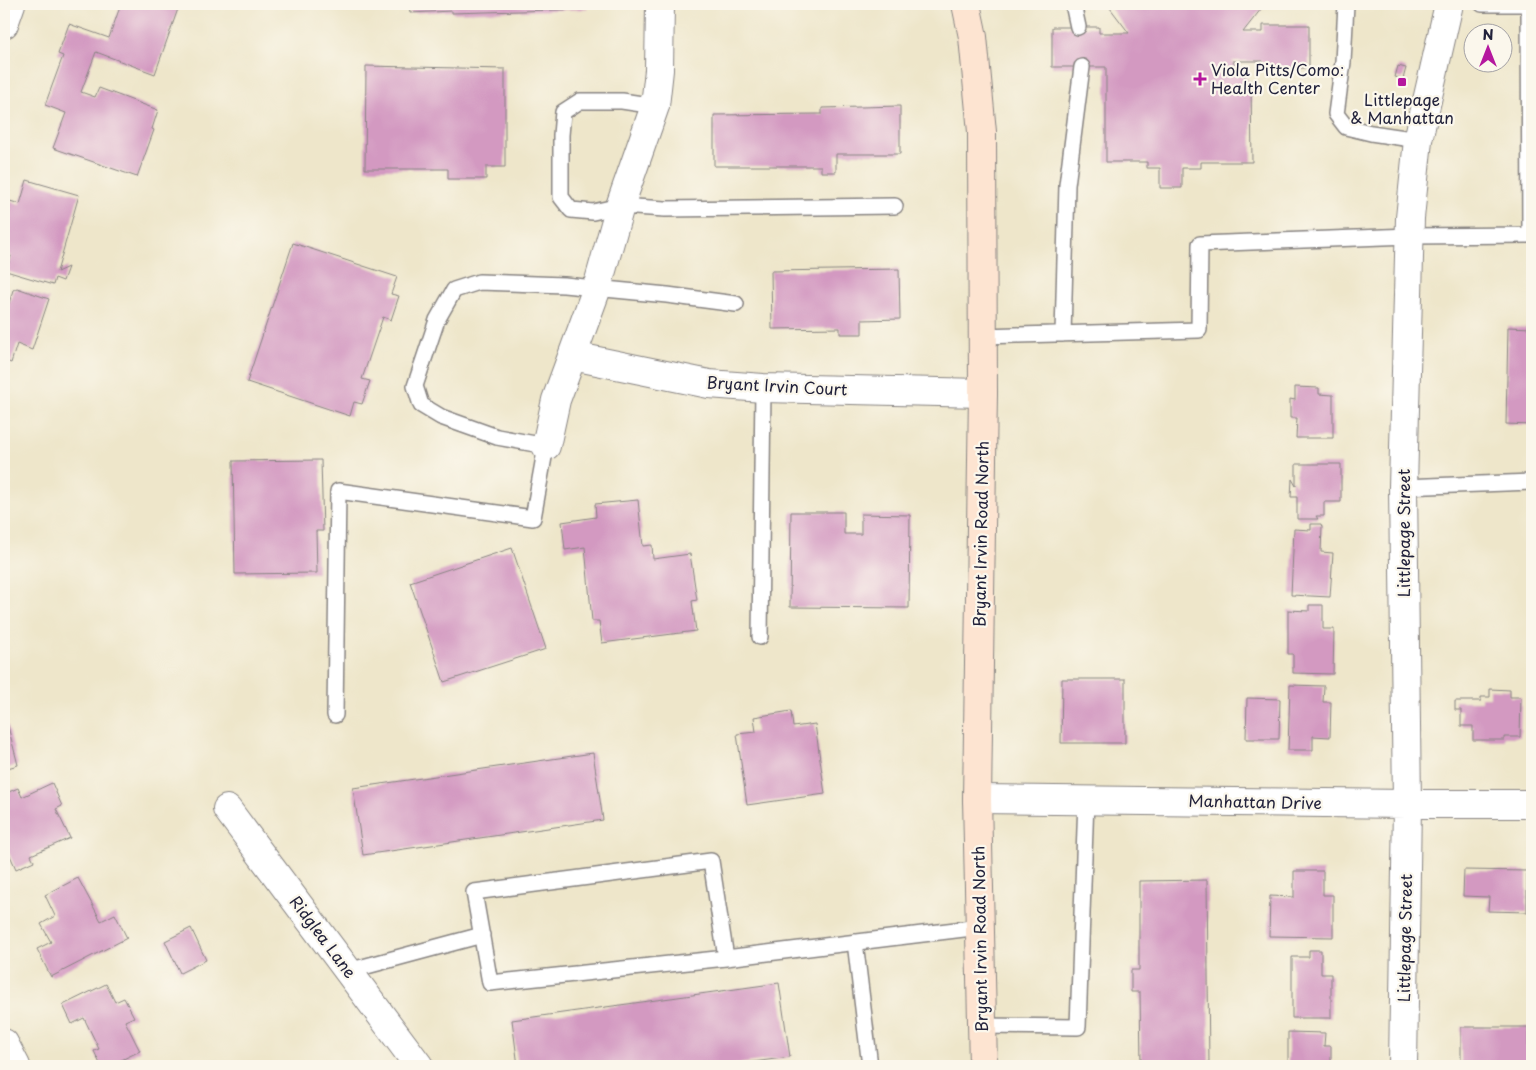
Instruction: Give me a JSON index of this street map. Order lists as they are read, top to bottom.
{
  "streets": {
    "main road": ["Bryant Irvin Road North"],
    "street": [
      "Bryant Irvin Court",
      "Littlepage Street",
      "Manhattan Drive",
      "Ridglea Lane"
    ]
  },
  "crossings": [
    ["Bryant Irvin Court", "Bryant Irvin Road North"],
    ["Littlepage Street", "Manhattan Drive"],
    ["Bryant Irvin Road North", "Manhattan Drive"]
  ],
  "places": {
    "health": ["Viola Pitts/Como: Health Center"],
    "transit": ["Littlepage & Manhattan"]
  },
  "north": "top"
}
